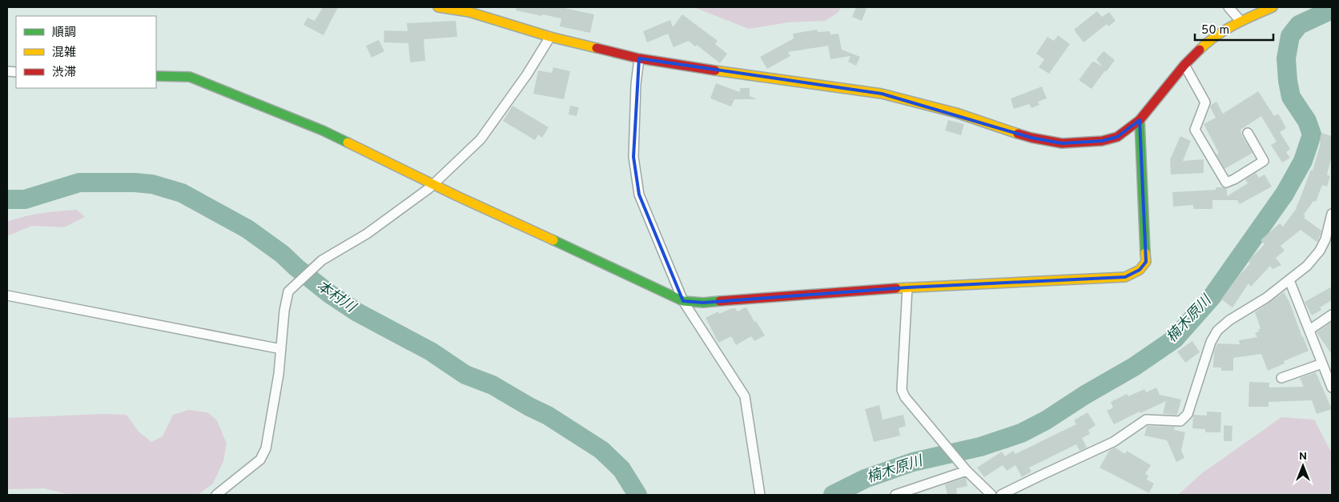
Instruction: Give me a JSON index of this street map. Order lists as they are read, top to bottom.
{
  "water": ["本村川", "楠木原川"],
  "legend": ["順調", "混雑", "渋滞"],
  "scale_bar": "50 m",
  "north": "top"
}
